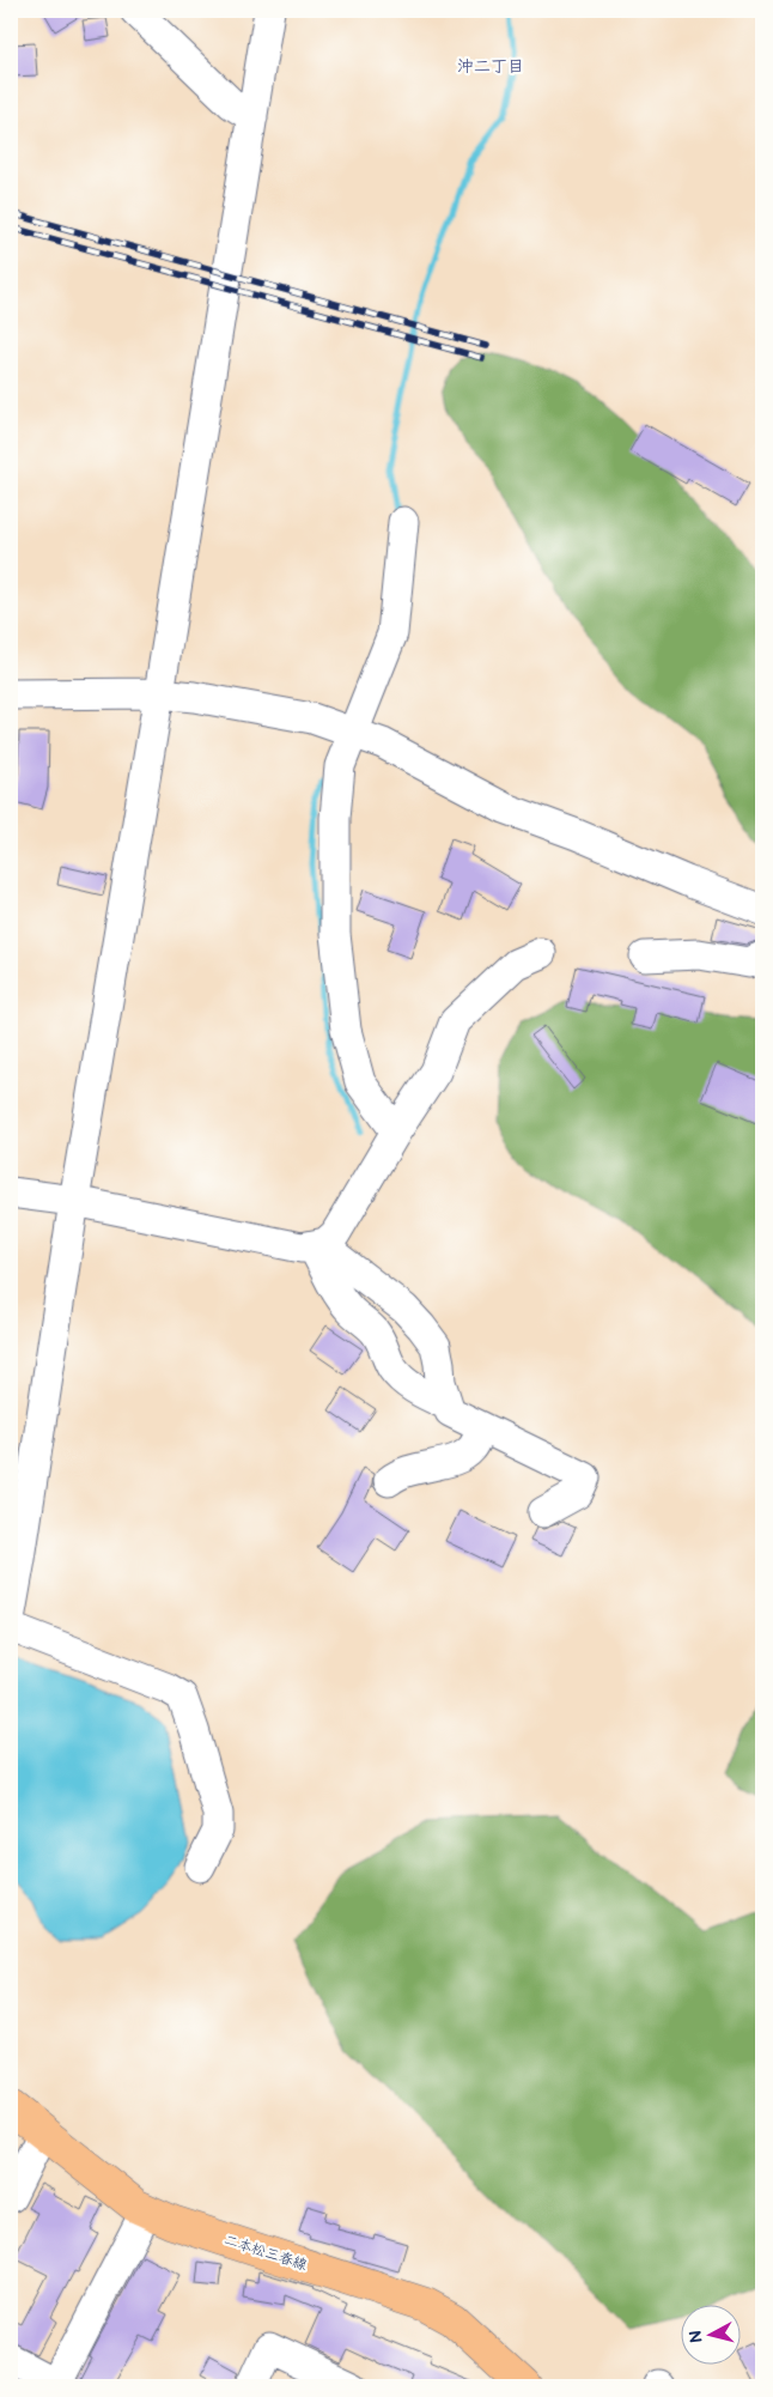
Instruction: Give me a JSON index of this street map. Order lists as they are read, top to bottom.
{
  "streets": {
    "main road": ["二本松三春線"]
  },
  "districts": ["沖二丁目"],
  "north": "left"
}
